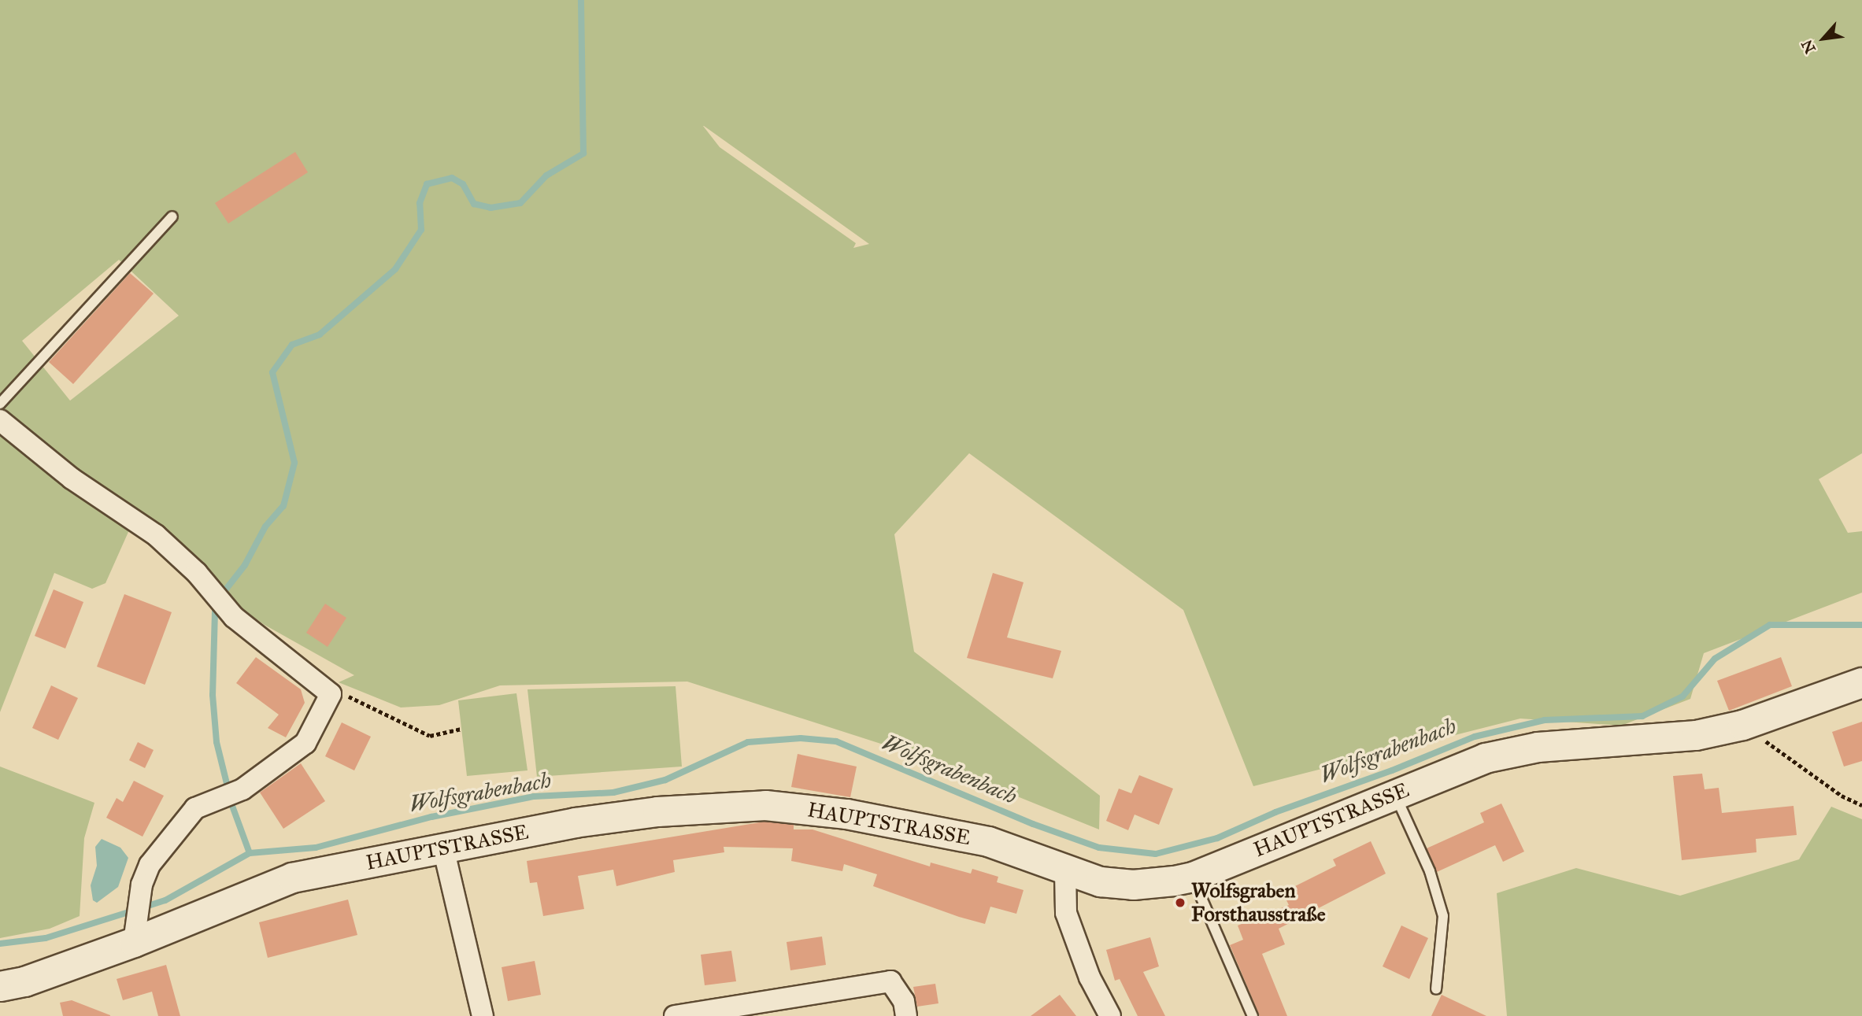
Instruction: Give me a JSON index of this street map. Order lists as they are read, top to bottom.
{
  "streets": {
    "main road": ["HAUPTSTRASSE"]
  },
  "water": ["Wolfsgrabenbach"],
  "places": ["Wolfsgraben Forsthausstraße"],
  "north": "bottom left"
}
